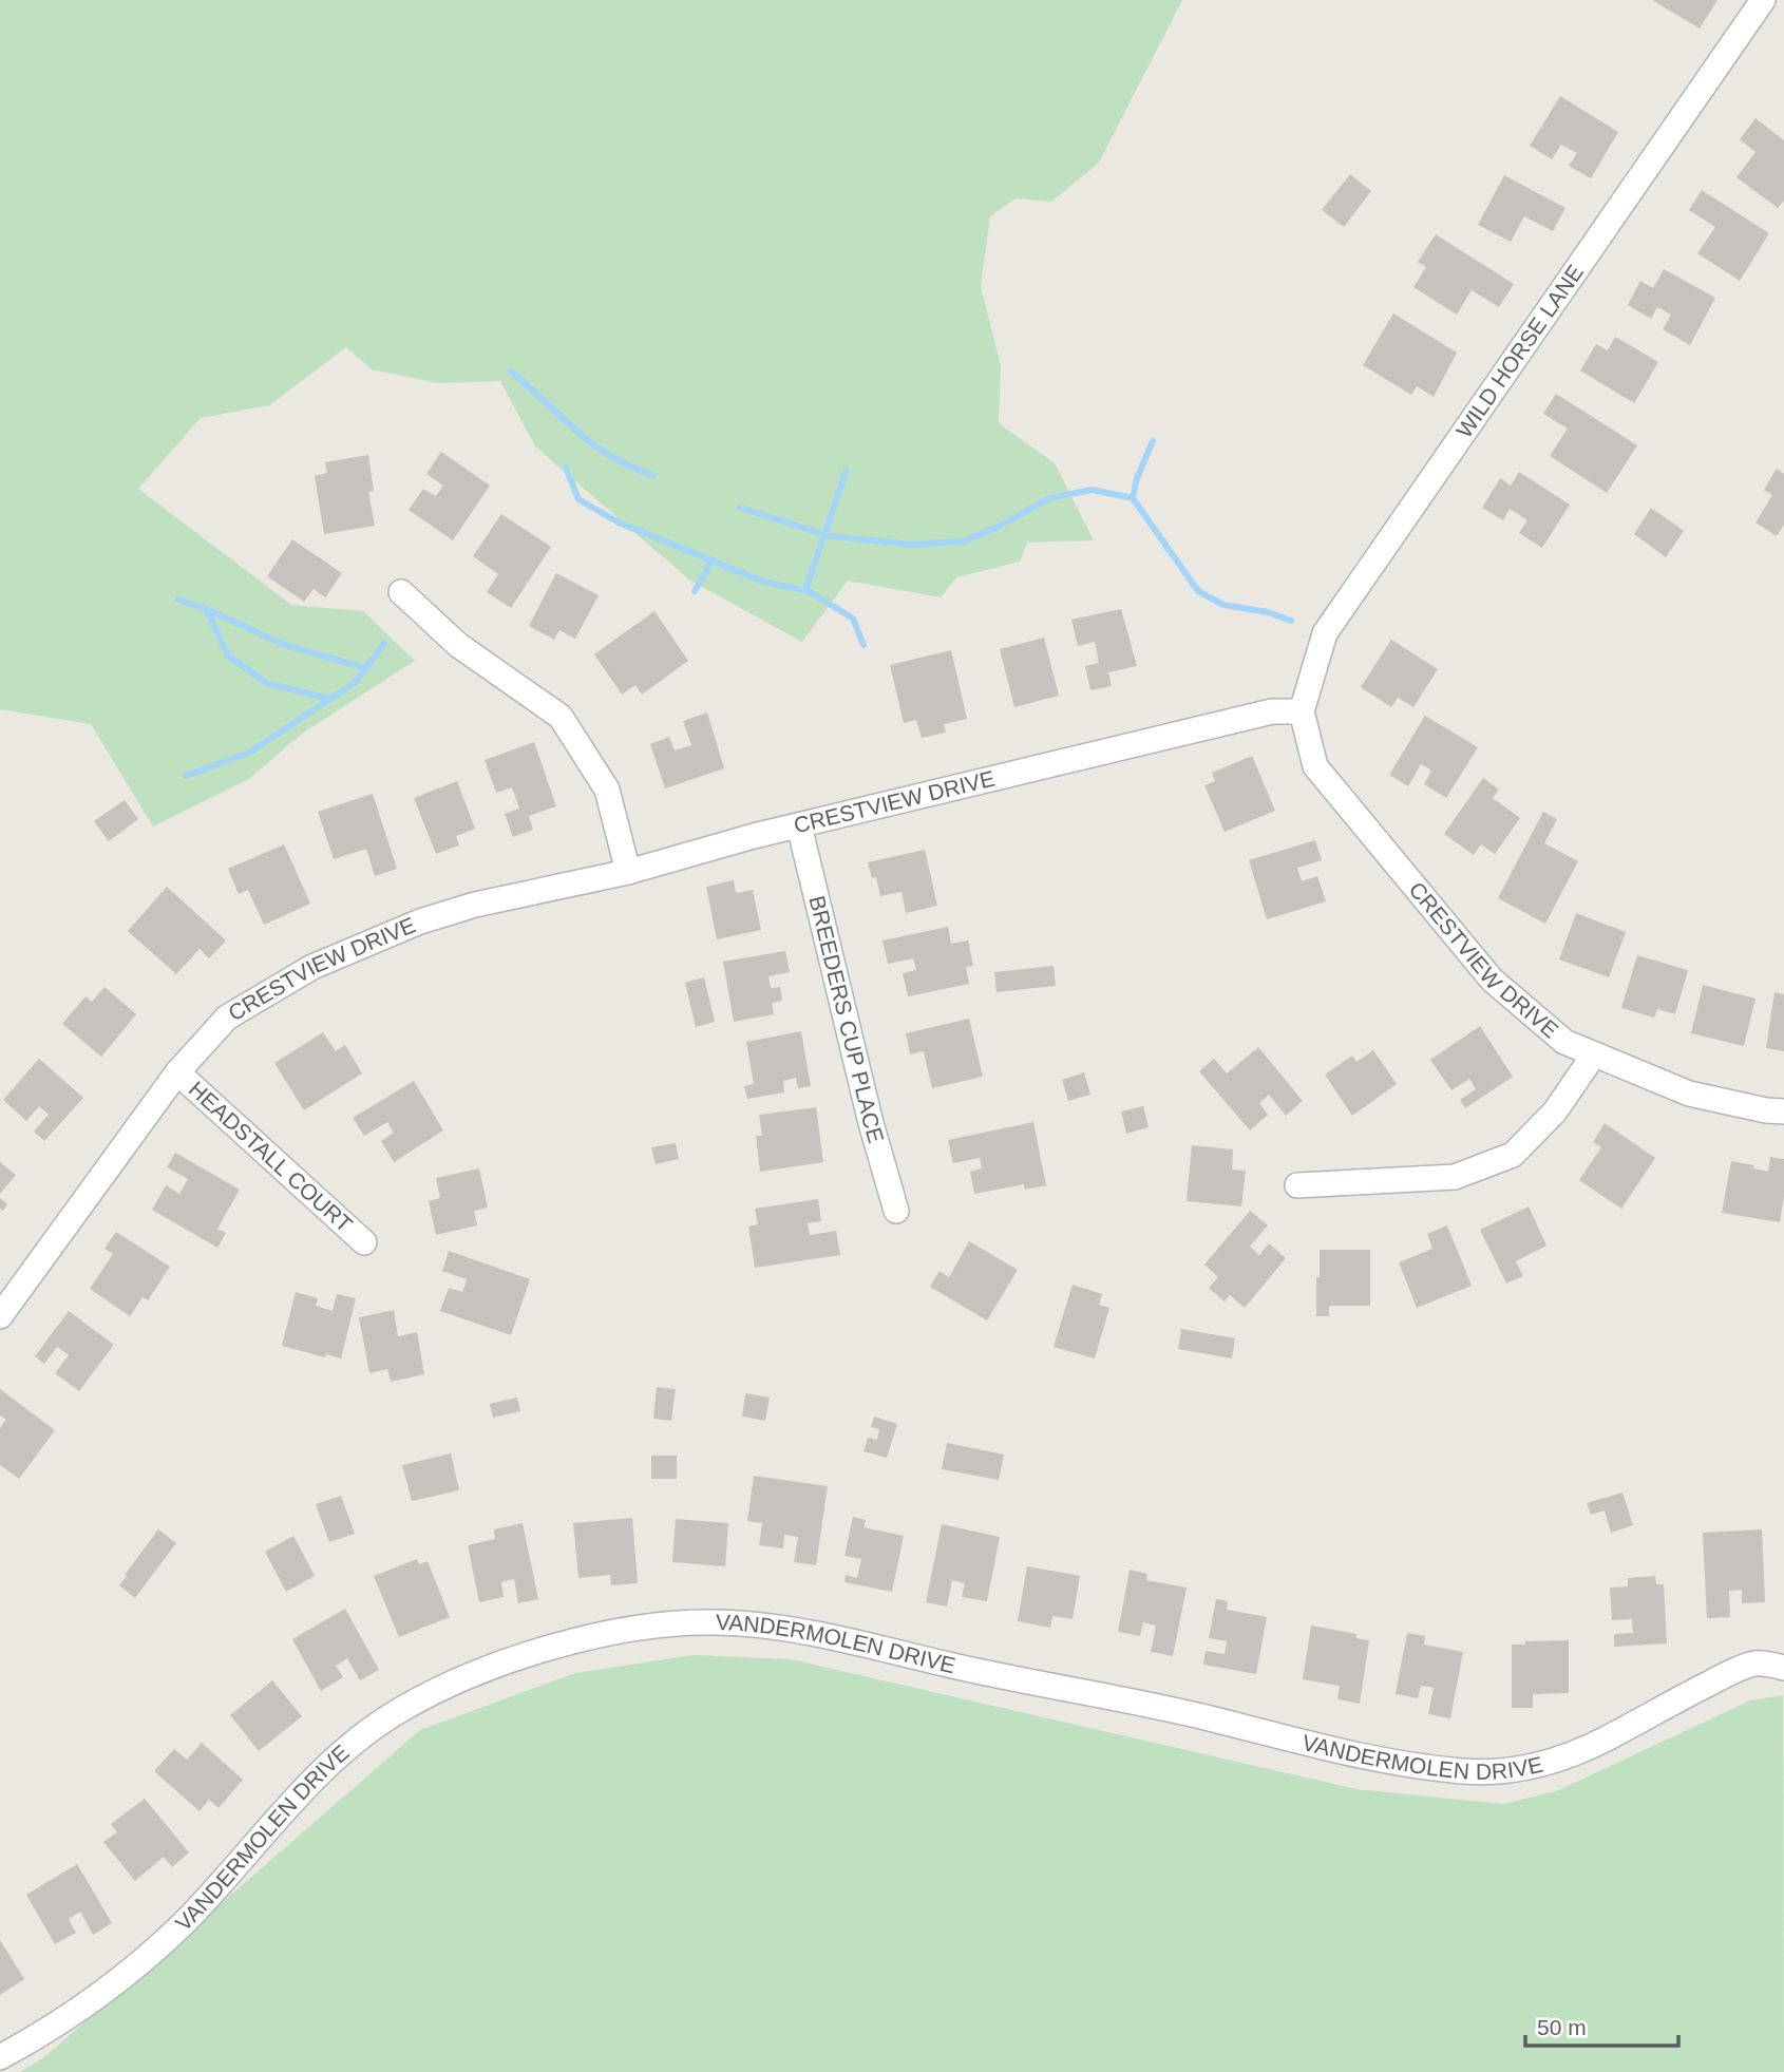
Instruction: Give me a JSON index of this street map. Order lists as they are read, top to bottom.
{
  "streets": {
    "street": [
      "WILD HORSE LANE",
      "CRESTVIEW DRIVE",
      "BREEDERS CUP PLACE",
      "HEADSTALL COURT",
      "VANDERMOLEN DRIVE"
    ]
  },
  "crossings": [
    ["WILD HORSE LANE", "CRESTVIEW DRIVE"],
    ["CRESTVIEW DRIVE", "BREEDERS CUP PLACE"],
    ["CRESTVIEW DRIVE", "HEADSTALL COURT"]
  ],
  "scale_bar": "50 m"
}
